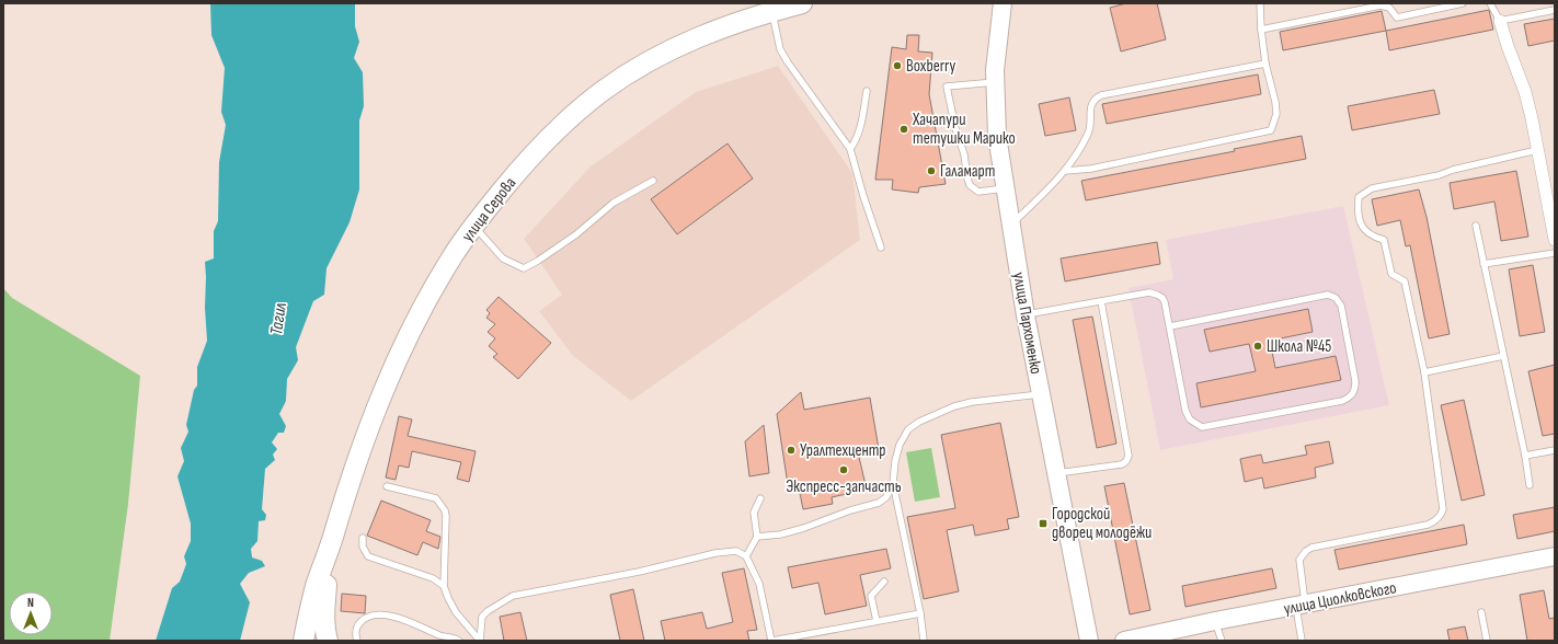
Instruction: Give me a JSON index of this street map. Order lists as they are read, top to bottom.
{
  "streets": {
    "main road": ["улица Серова", "улица Пархоменко", "улица Циолковского"]
  },
  "water": ["Тагил"],
  "places": {
    "other": [
      "Boxberry",
      "Хачапури тетушки Марико",
      "Галамарт",
      "Школа №45",
      "Уралтехцентр",
      "Экспресс-запчасть"
    ],
    "transit": ["Городской дворец молодёжи"]
  },
  "north": "top"
}
